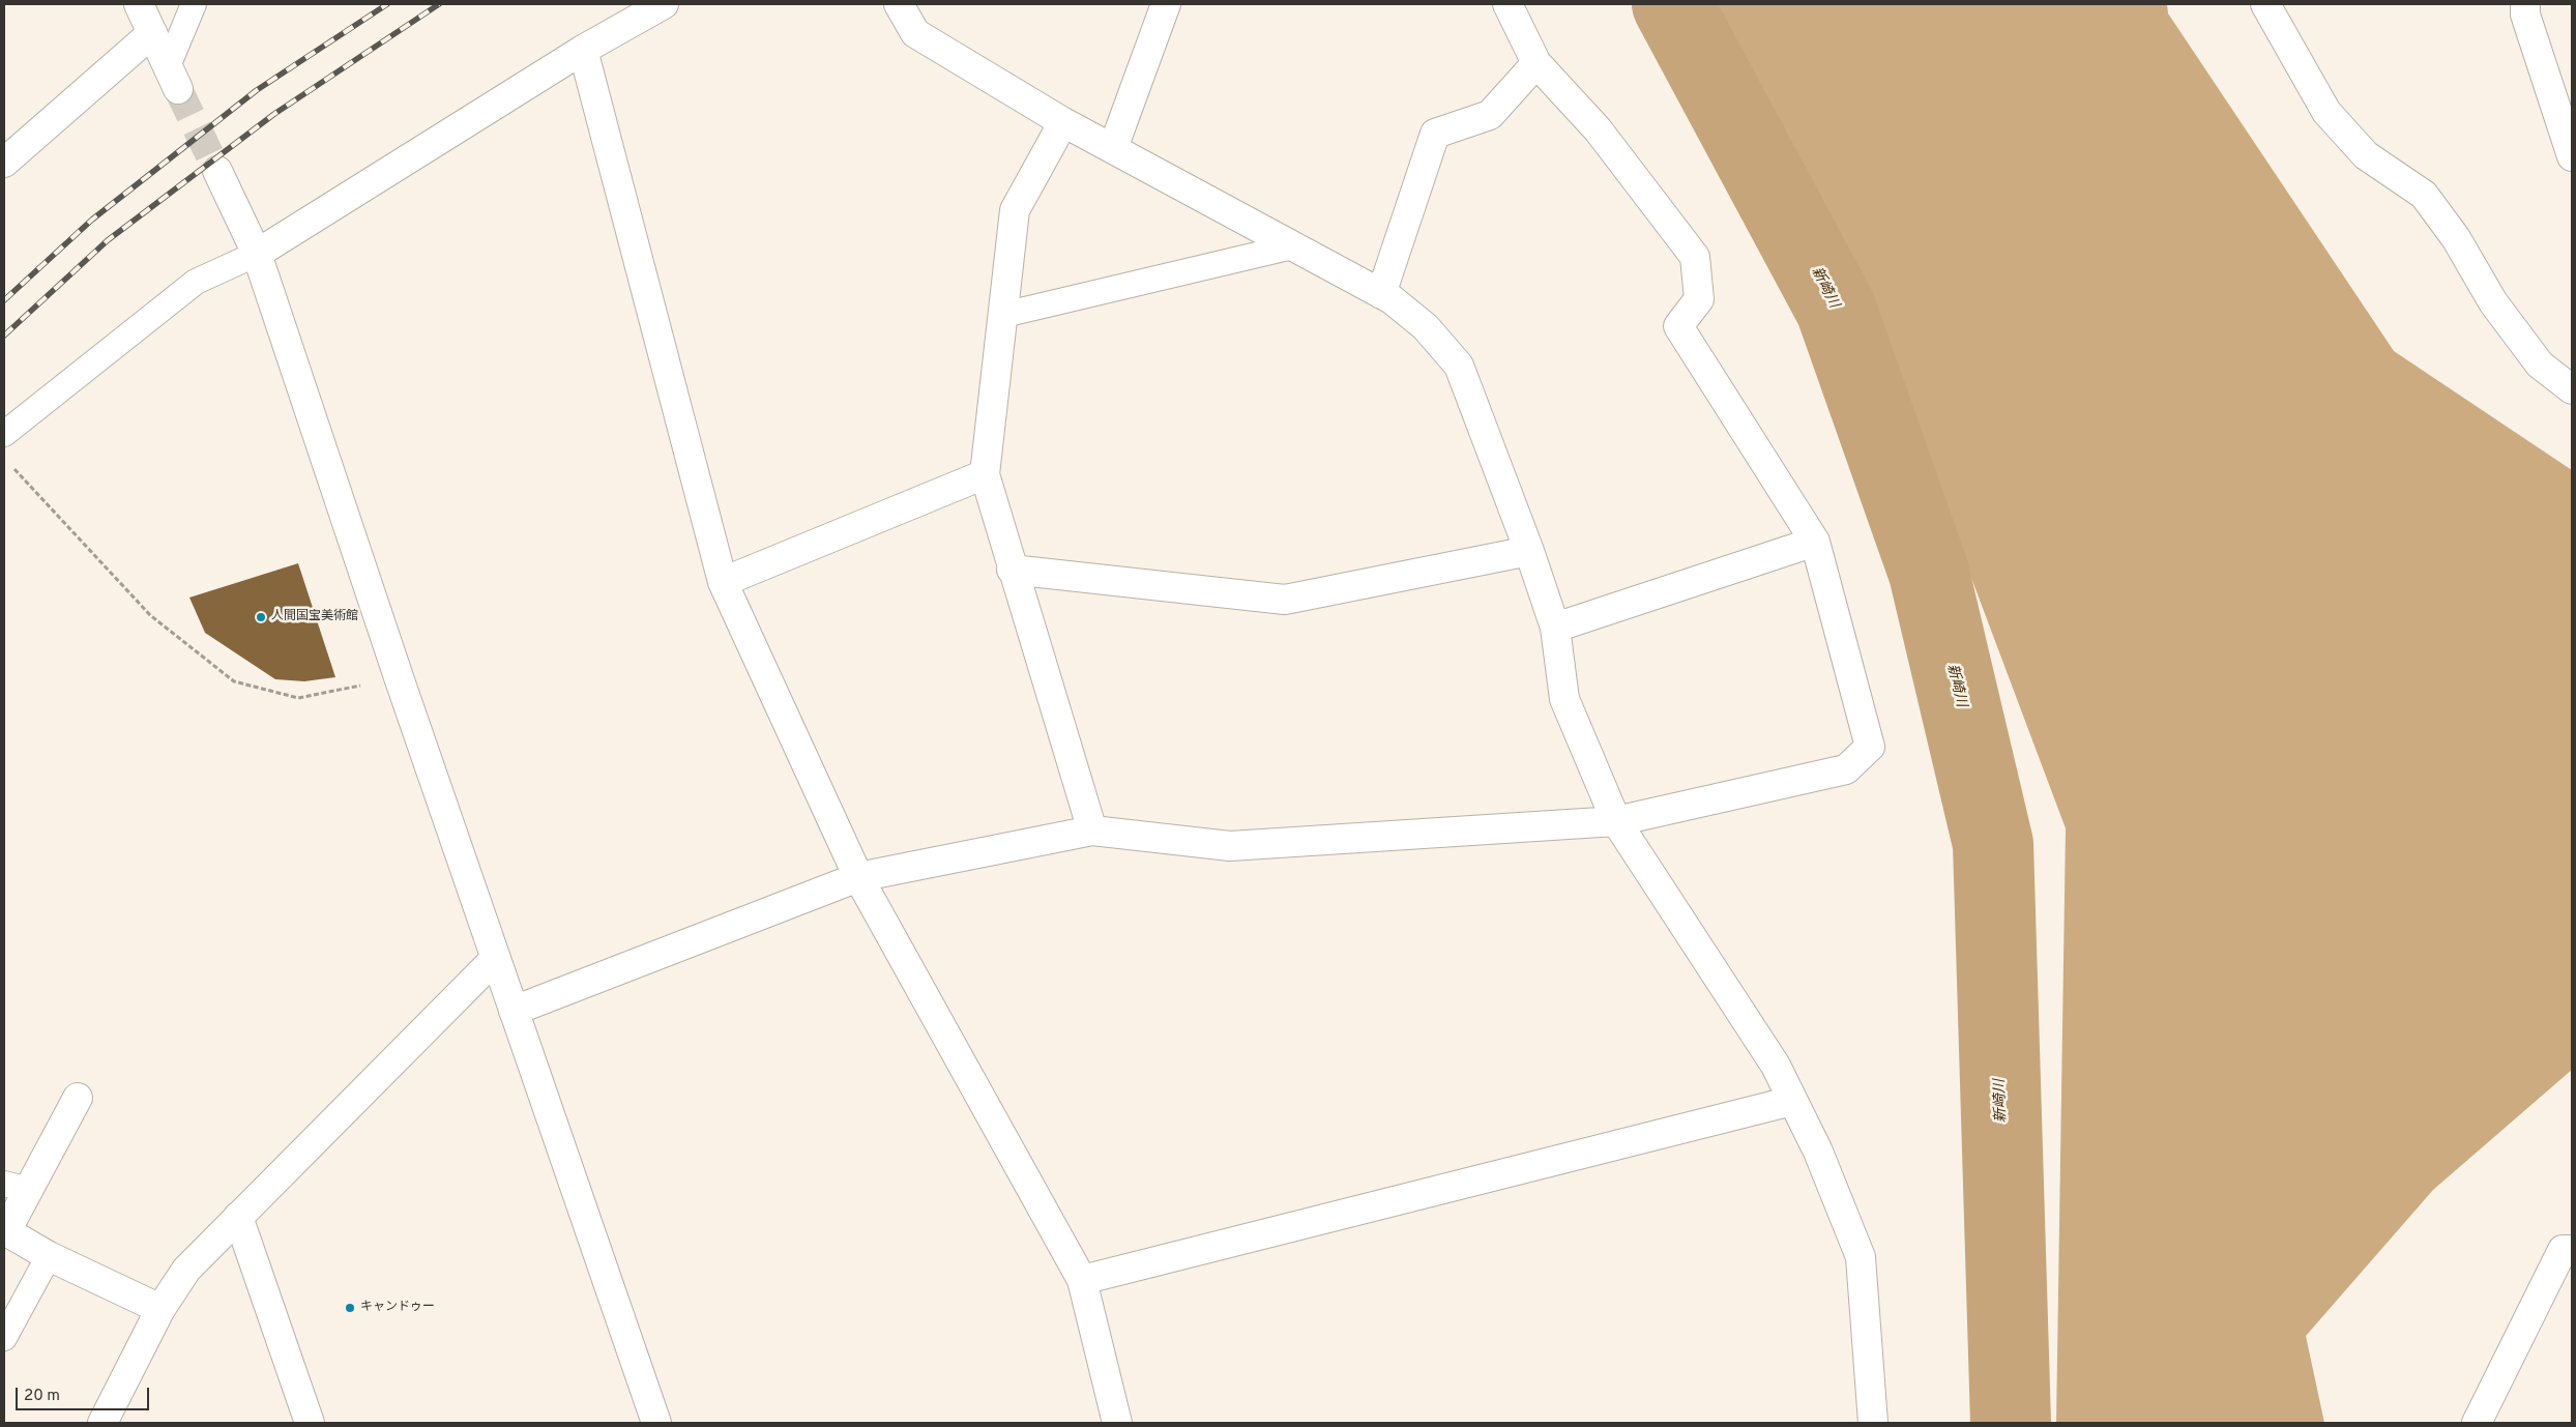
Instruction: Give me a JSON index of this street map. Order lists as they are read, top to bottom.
{
  "water": ["新崎川"],
  "places": ["人間国宝美術館", "キャンドゥー"],
  "scale_bar": "20 m"
}
